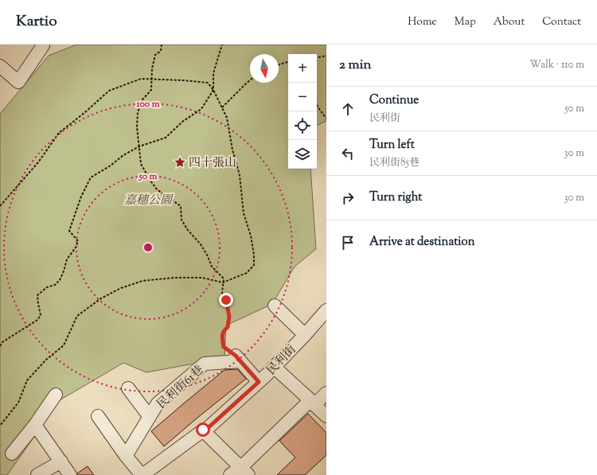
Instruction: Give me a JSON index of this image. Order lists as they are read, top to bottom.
{
  "streets": {
    "street": ["民利街", "民利街61巷"]
  },
  "parks": ["嘉穗公園"],
  "places": {
    "place": ["四十張山"]
  },
  "north": "bottom",
  "page": {
    "header": "Kartio",
    "nav": [
      "Home",
      "Map",
      "About",
      "Contact"
    ],
    "heading": ["2 min", "Walk · 110 m"],
    "map_buttons": ["+", "−"],
    "list": [
      ["Continue", "民利街", "50 m"],
      ["Turn left", "民利街85巷", "30 m"],
      ["Turn right", "30 m"],
      "Arrive at destination"
    ]
  },
  "rings": ["100 m", "50 m"]
}
